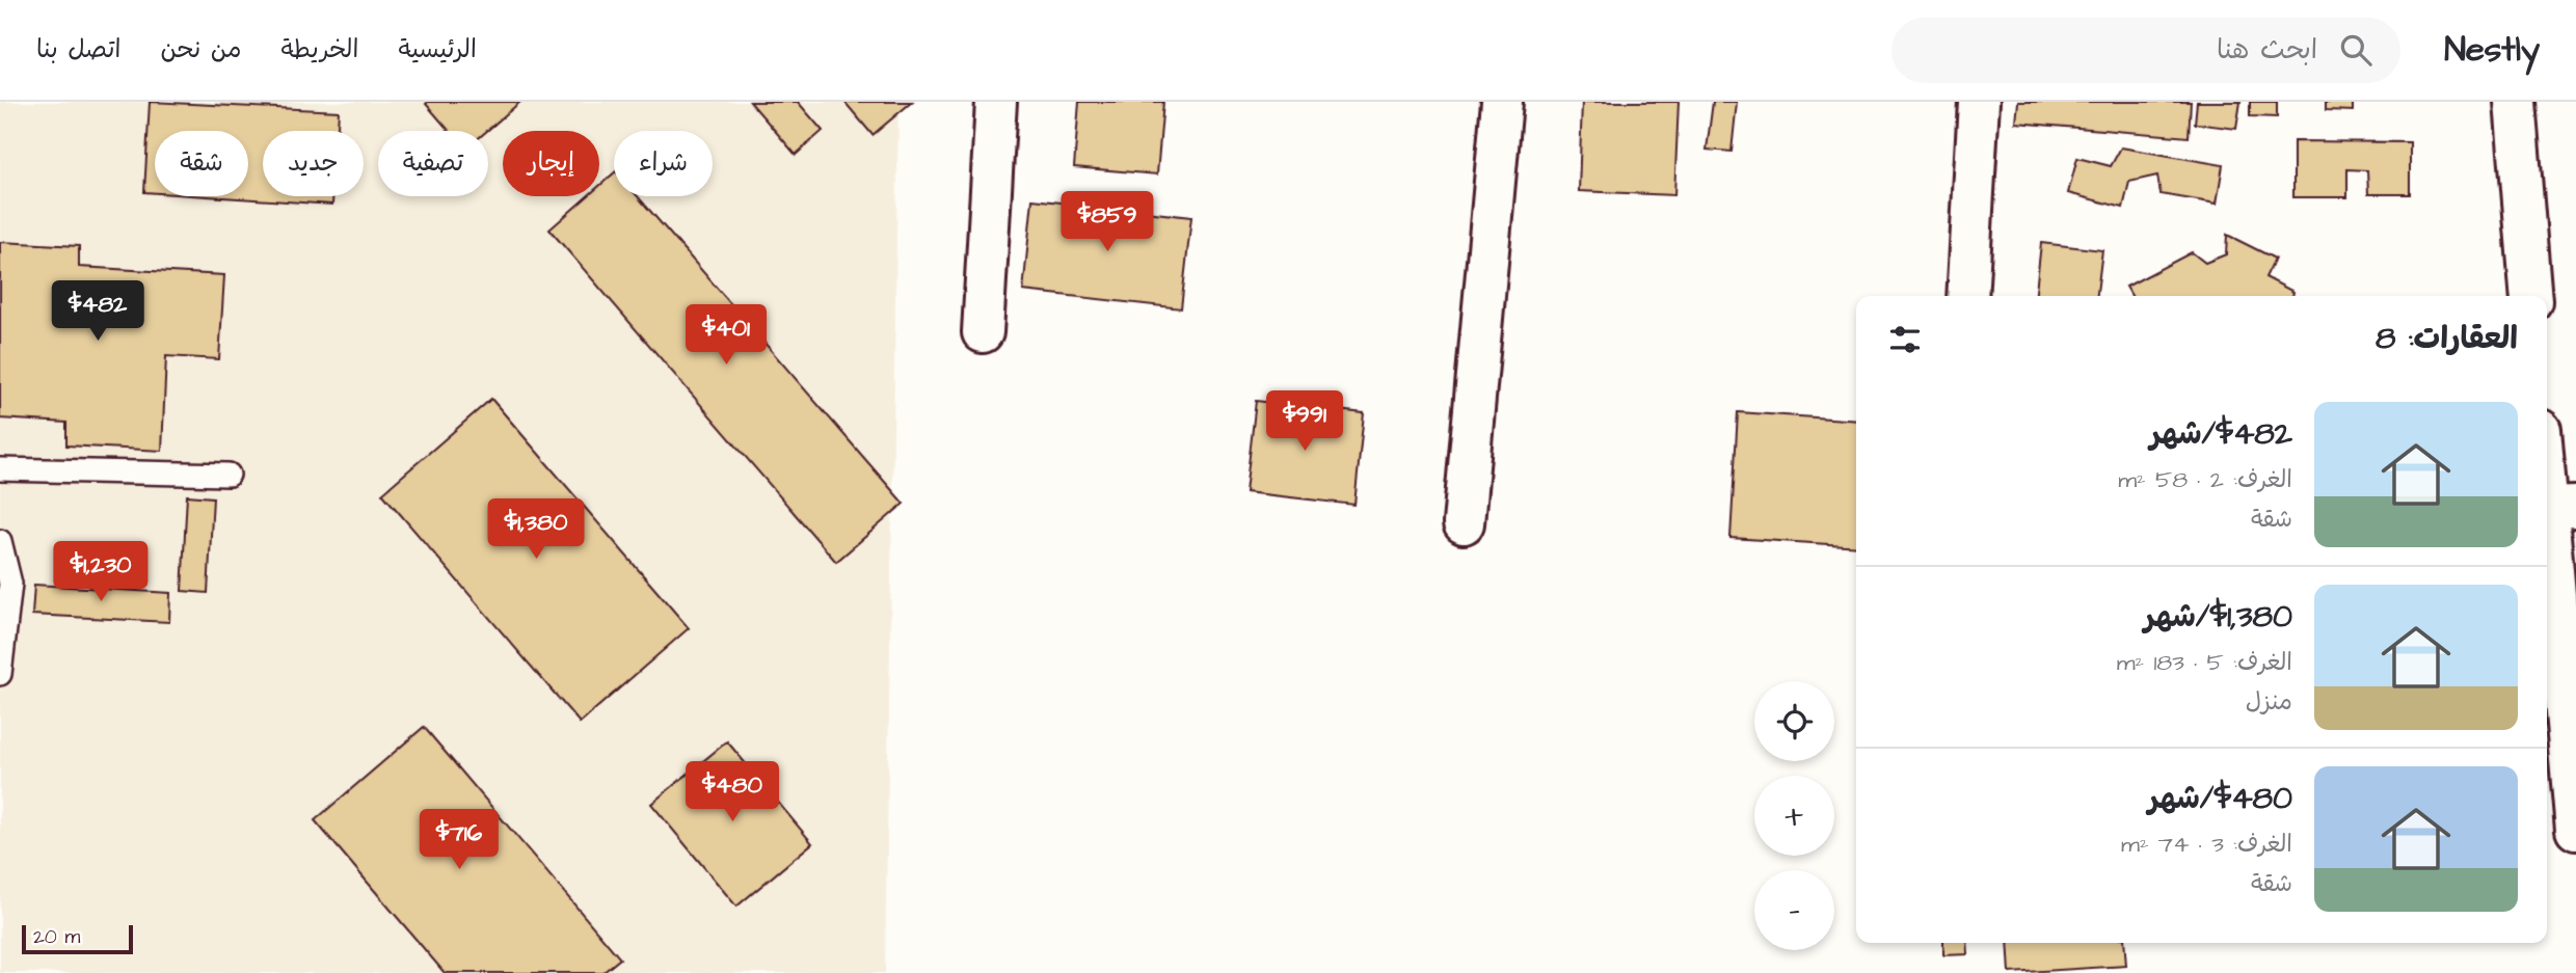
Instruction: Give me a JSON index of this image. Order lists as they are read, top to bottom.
{
  "scale_bar": "20 m",
  "page": {
    "header": "Nestly",
    "search": "ابحث هنا",
    "nav": [
      "الرئيسية",
      "الخريطة",
      "من نحن",
      "اتصل بنا"
    ],
    "chip": [
      "شراء",
      "إيجار",
      "تصفية",
      "جديد",
      "شقة"
    ],
    "price": [
      "$859",
      "$482",
      "$401",
      "$991",
      "$1,380",
      "$1,230",
      "$480",
      "$716"
    ],
    "heading": "العقارات: 8",
    "list": [
      {
        "name": "$482/شهر",
        "note": "الغرف: 2 · 58 m² · شقة"
      },
      {
        "name": "$1,380/شهر",
        "note": "الغرف: 5 · 183 m² · منزل"
      },
      {
        "name": "$480/شهر",
        "note": "الغرف: 3 · 74 m² · شقة"
      }
    ],
    "map_buttons": ["+", "−"],
    "scale": "20 m"
  }
}
